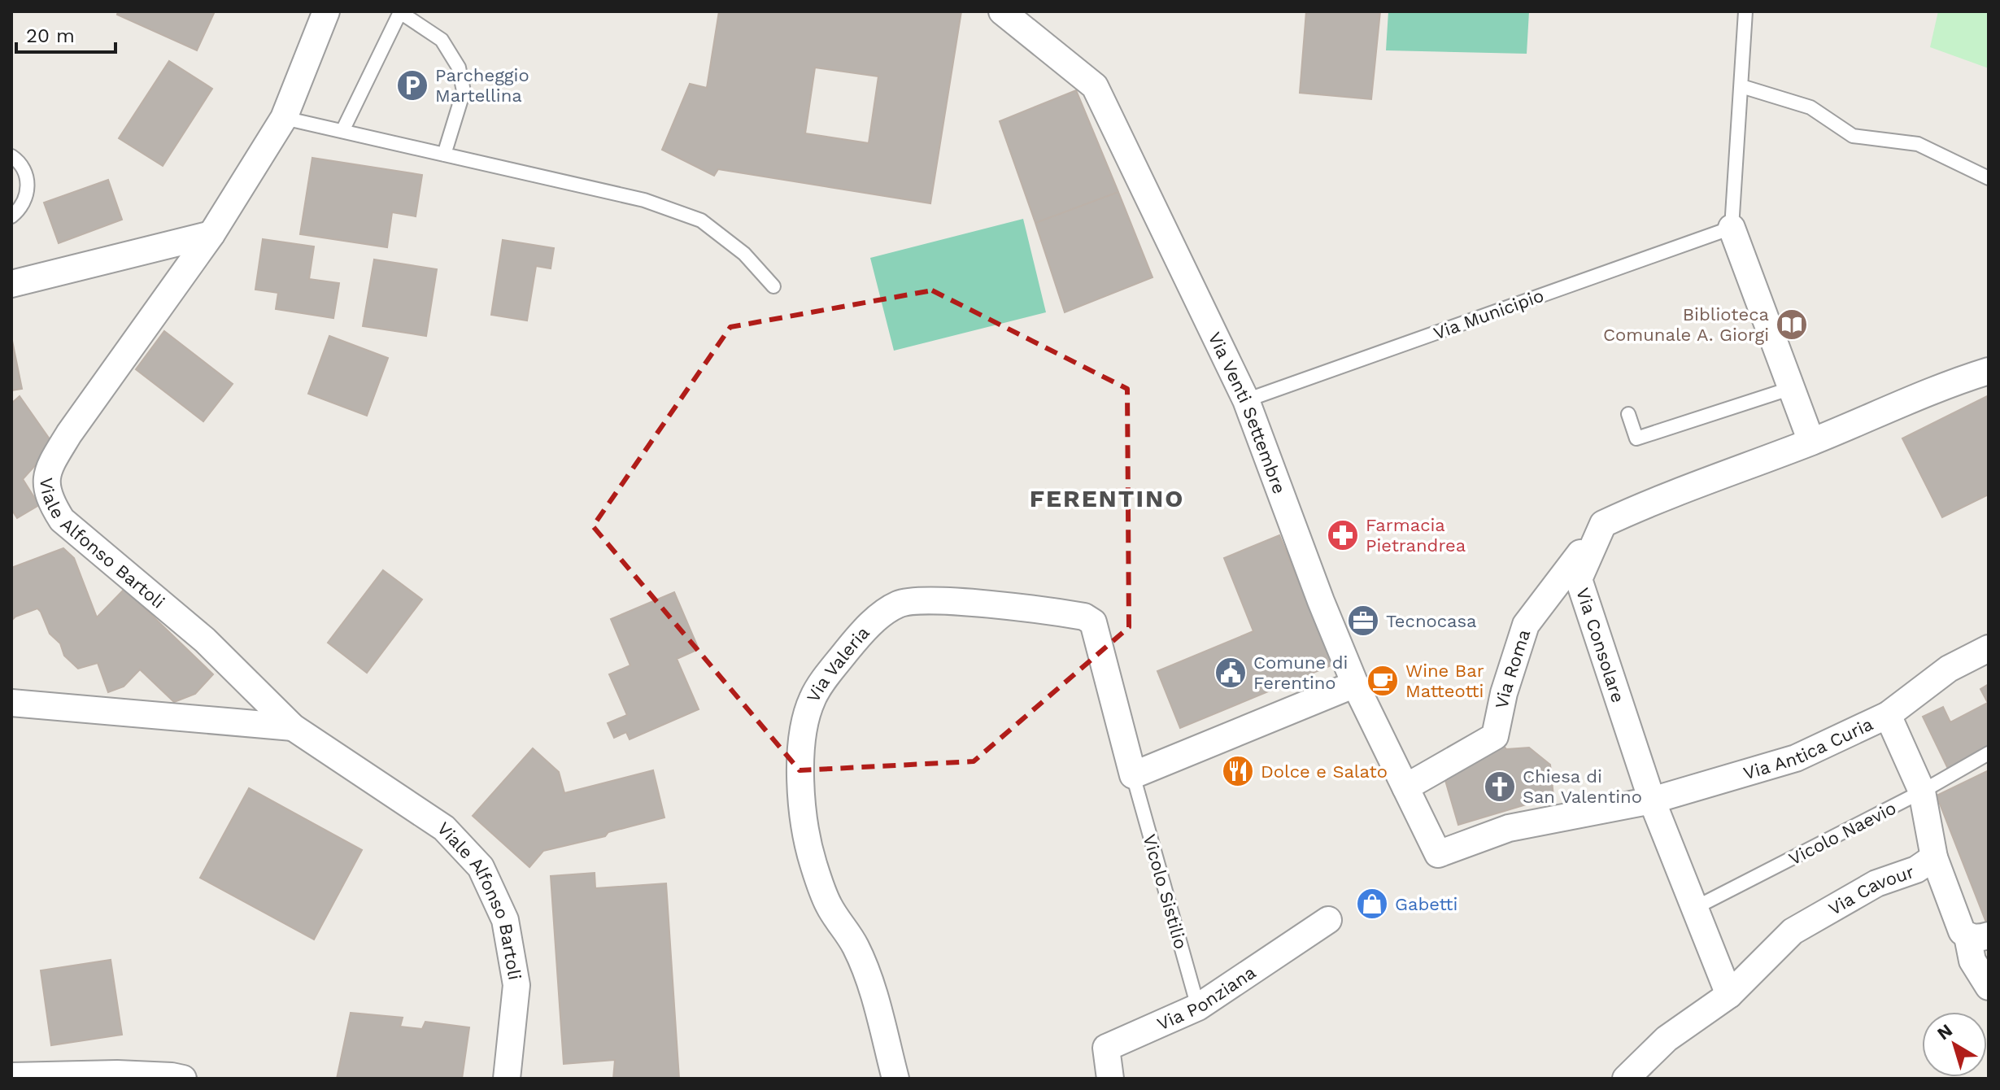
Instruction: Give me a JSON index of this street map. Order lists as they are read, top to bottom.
{
  "streets": {
    "street": [
      "Via Venti Settembre",
      "Viale Alfonso Bartoli",
      "Via Consolare",
      "Via Valeria",
      "Via Roma",
      "Via Antica Curia",
      "Via Cavour",
      "Via Ponziana"
    ],
    "lane": ["Via Municipio", "Vicolo Naevio", "Vicolo Sistilio"]
  },
  "crossings": [
    ["Via Municipio", "Via Venti Settembre"],
    ["Via Venti Settembre", "Via Roma"],
    ["Via Venti Settembre", "Via Antica Curia"],
    ["Via Consolare", "Via Roma"],
    ["Via Consolare", "Via Antica Curia"],
    ["Via Consolare", "Vicolo Naevio"],
    ["Via Consolare", "Via Cavour"],
    ["Via Valeria", "Vicolo Sistilio"],
    ["Vicolo Sistilio", "Via Ponziana"]
  ],
  "districts": ["FERENTINO"],
  "places": {
    "parking": ["Parcheggio Martellina"],
    "library": ["Biblioteca Comunale A. Giorgi"],
    "pharmacy": ["Farmacia Pietrandrea"],
    "office": ["Tecnocasa"],
    "public building": ["Comune di Ferentino"],
    "cafe": ["Wine Bar Matteotti"],
    "restaurant": ["Dolce e Salato"],
    "church": ["Chiesa di San Valentino"],
    "shop": ["Gabetti"]
  },
  "scale_bar": "20 m",
  "north": "top left"
}
